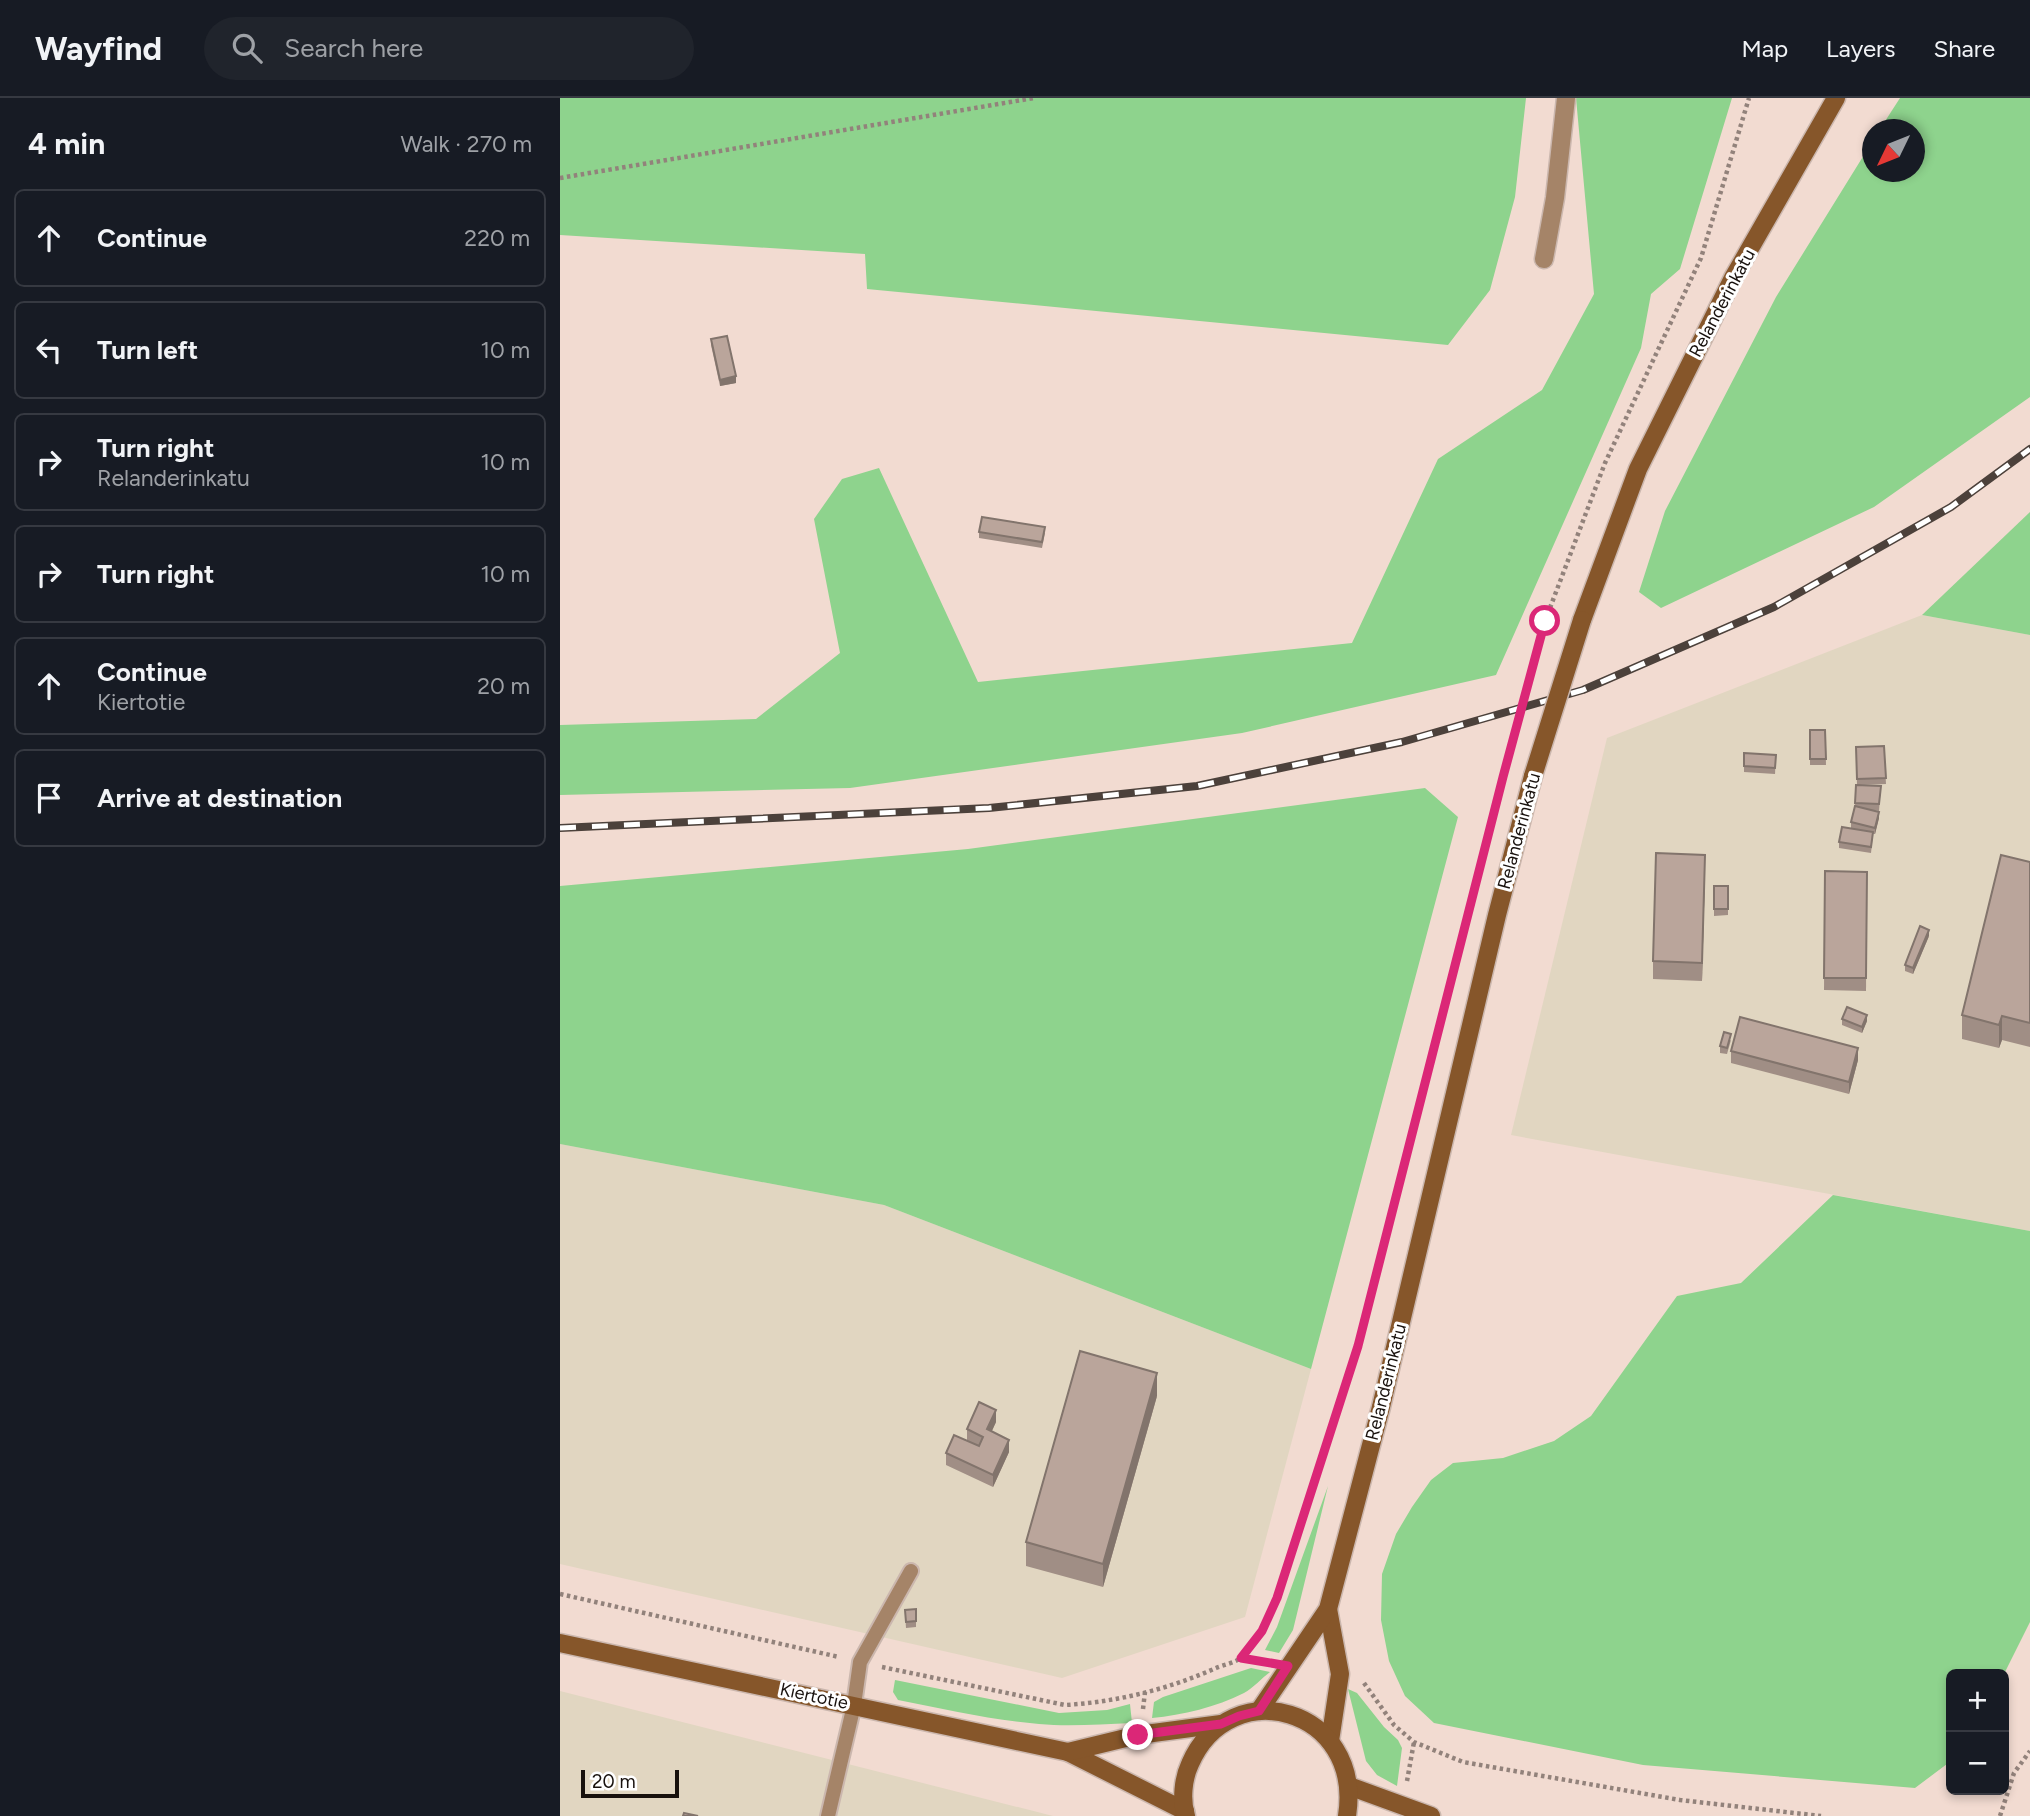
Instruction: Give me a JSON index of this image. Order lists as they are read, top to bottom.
{
  "streets": {
    "main road": ["Relanderinkatu", "Kiertotie"]
  },
  "crossings": [
    ["Relanderinkatu", "Kiertotie"]
  ],
  "scale_bar": "20 m",
  "north": "bottom left",
  "page": {
    "header": "Wayfind",
    "search": "Search here",
    "nav": ["Map", "Layers", "Share"],
    "heading": ["4 min", "Walk · 270 m"],
    "list": [
      ["Continue", "220 m"],
      ["Turn left", "10 m"],
      ["Turn right", "Relanderinkatu", "10 m"],
      ["Turn right", "10 m"],
      ["Continue", "Kiertotie", "20 m"],
      "Arrive at destination"
    ],
    "map_buttons": ["+", "−"],
    "scale": "20 m"
  }
}
